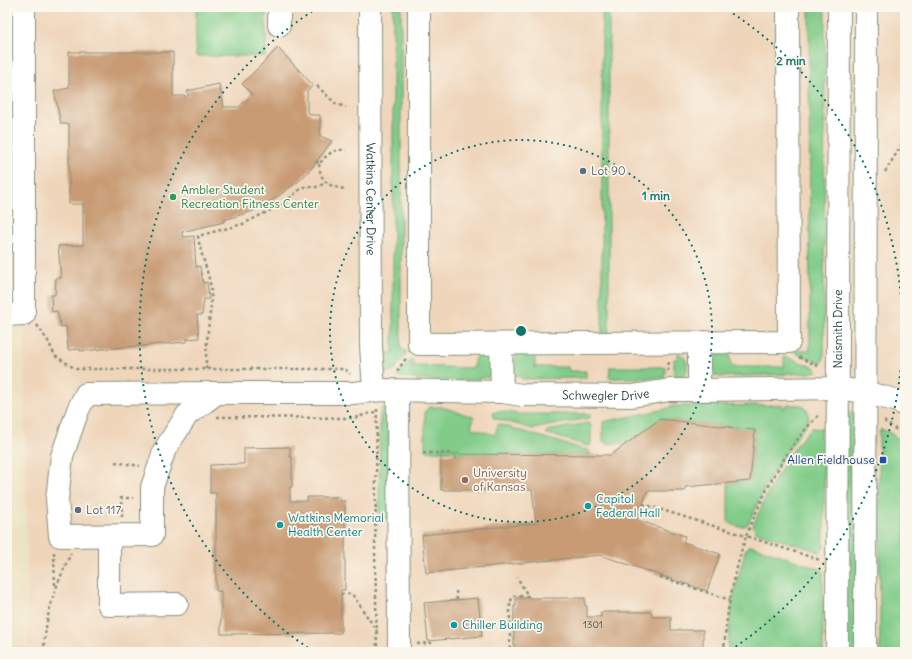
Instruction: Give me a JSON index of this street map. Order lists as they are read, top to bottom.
{
  "streets": {
    "street": ["Watkins Center Drive", "Naismith Drive", "Schwegler Drive"]
  },
  "crossings": [
    ["Watkins Center Drive", "Schwegler Drive"],
    ["Naismith Drive", "Schwegler Drive"]
  ],
  "places": {
    "other": [
      "Lot 90",
      "Ambler Student Recreation Fitness Center",
      "University of Kansas",
      "Capitol Federal Hall",
      "Lot 117",
      "Watkins Memorial Health Center",
      "Chiller Building"
    ],
    "transit": ["Allen Fieldhouse"]
  },
  "house_numbers": ["1301"],
  "rings": ["2 min", "1 min"]
}
